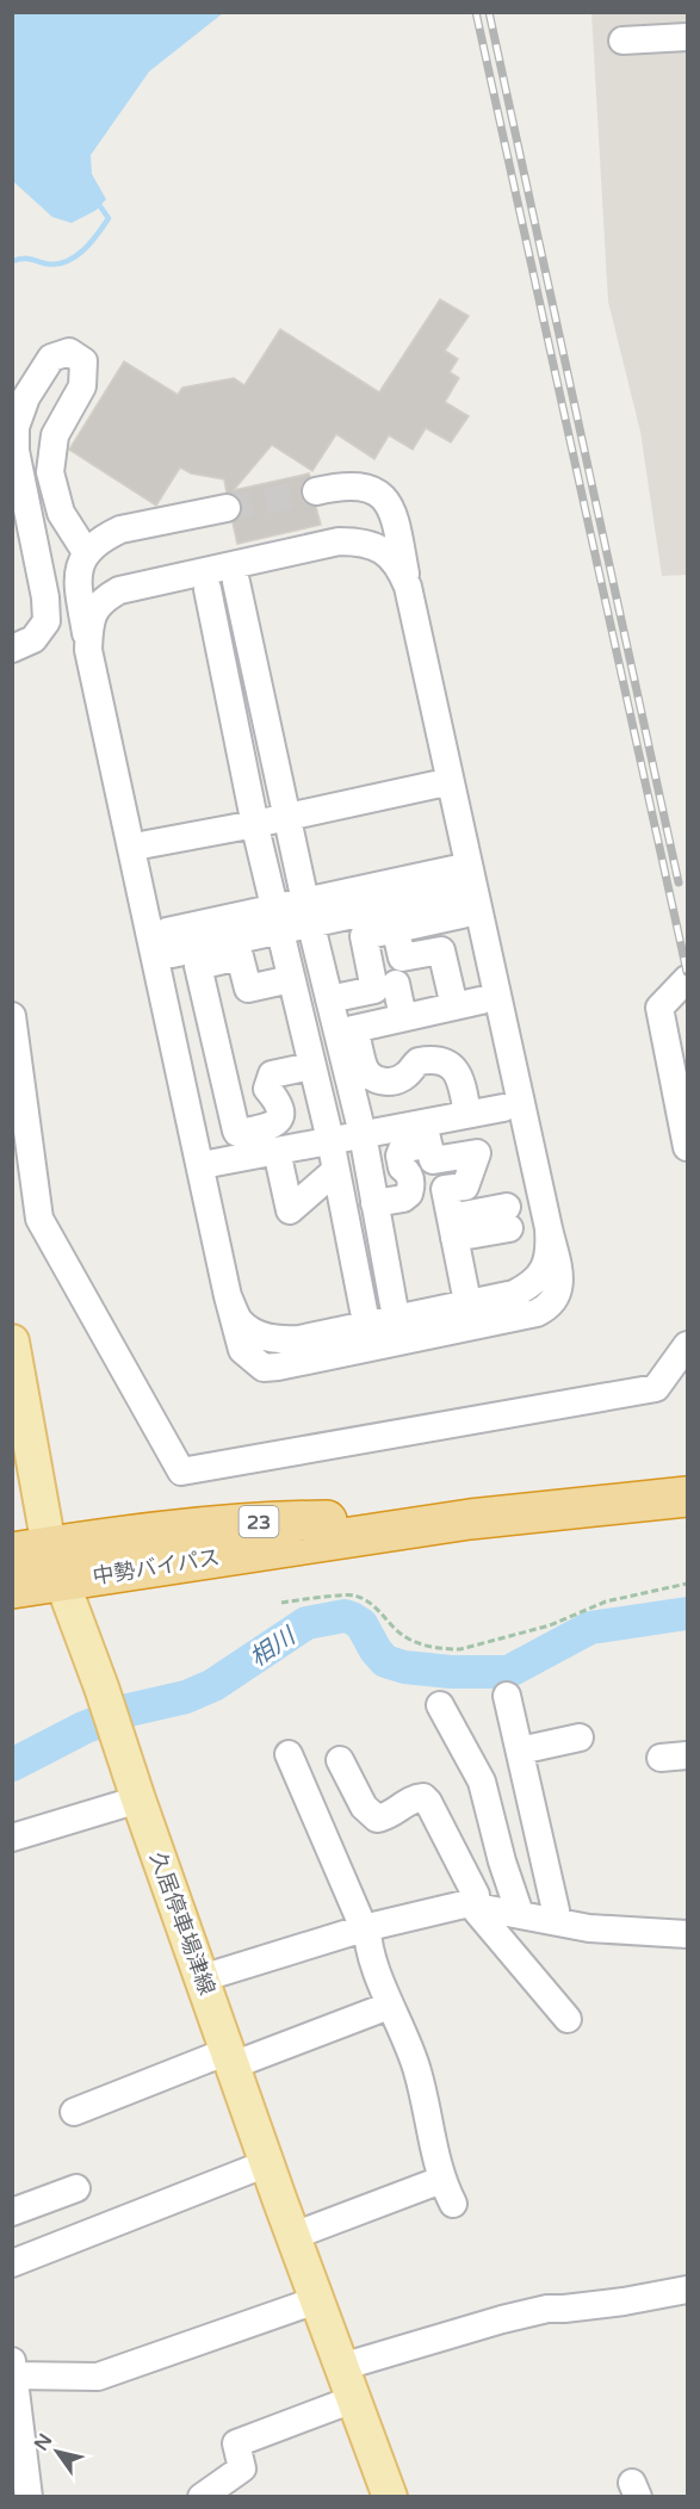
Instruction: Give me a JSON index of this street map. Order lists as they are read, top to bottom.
{
  "streets": {
    "highway": ["23", "中勢バイパス"],
    "main road": ["久居停車場津線"]
  },
  "crossings": [
    ["中勢バイパス", "久居停車場津線"]
  ],
  "water": ["相川"],
  "north": "top left"
}
